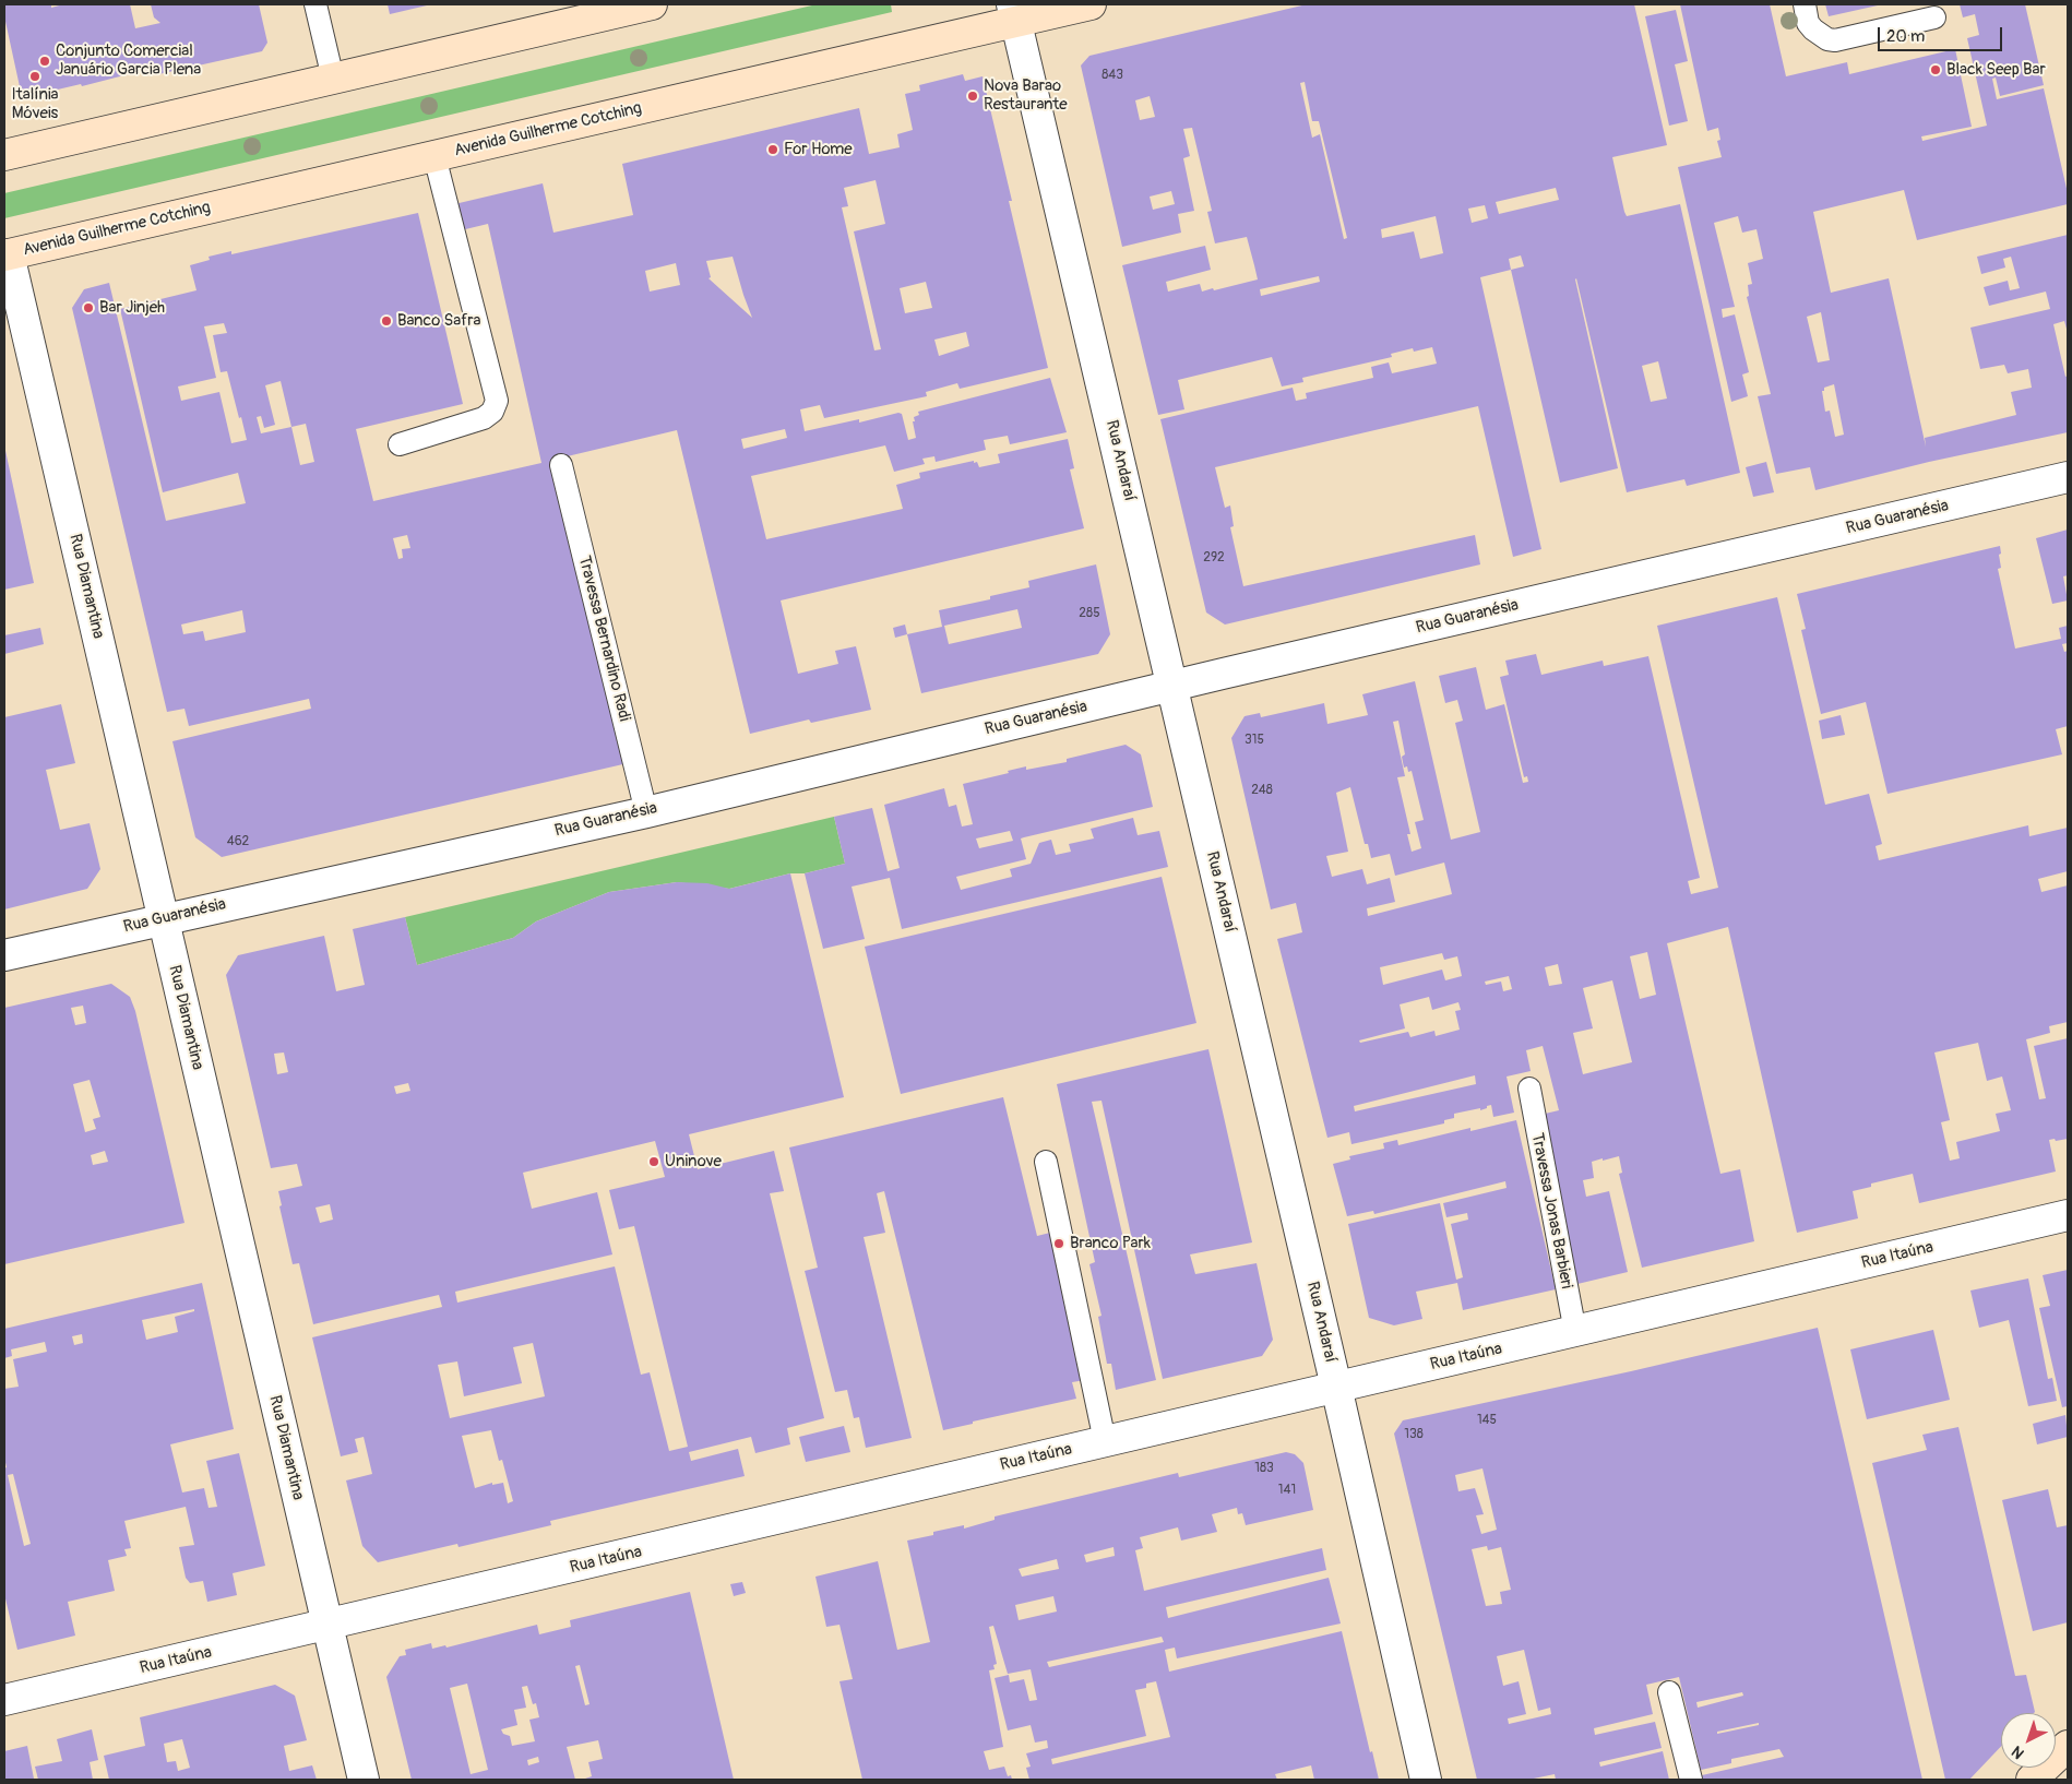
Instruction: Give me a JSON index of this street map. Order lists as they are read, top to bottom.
{
  "streets": {
    "main road": ["Avenida Guilherme Cotching"],
    "street": [
      "Rua Andaraí",
      "Rua Guaranésia",
      "Rua Diamantina",
      "Rua Itaúna"
    ],
    "lane": ["Travessa Bernardino Radi", "Travessa Jonas Barbieri"]
  },
  "crossings": [
    ["Avenida Guilherme Cotching", "Rua Andaraí"],
    ["Avenida Guilherme Cotching", "Rua Diamantina"],
    ["Rua Andaraí", "Rua Guaranésia"],
    ["Rua Andaraí", "Rua Itaúna"],
    ["Rua Guaranésia", "Rua Diamantina"],
    ["Rua Guaranésia", "Travessa Bernardino Radi"],
    ["Rua Diamantina", "Rua Itaúna"],
    ["Travessa Jonas Barbieri", "Rua Itaúna"]
  ],
  "places": [
    "Conjunto Comercial Januário Garcia Plena",
    "Black Seep Bar",
    "Italínia Móveis",
    "Nova Barao Restaurante",
    "For Home",
    "Bar Jinjeh",
    "Banco Safra",
    "Uninove",
    "Branco Park"
  ],
  "house_numbers": [
    "843",
    "292",
    "285",
    "315",
    "248",
    "462",
    "145",
    "138",
    "183",
    "141"
  ],
  "scale_bar": "20 m",
  "north": "bottom left"
}
